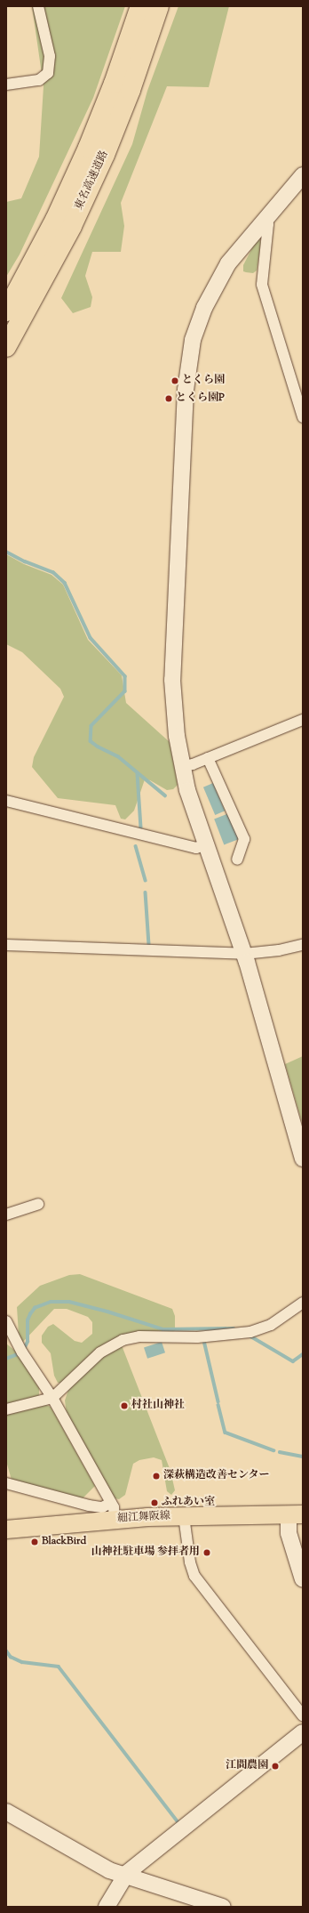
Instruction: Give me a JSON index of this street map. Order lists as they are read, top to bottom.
{
  "streets": {
    "highway": ["東名高速道路"],
    "main road": ["細江舞阪線"]
  },
  "places": [
    "とくら園",
    "とくら園P",
    "村社山神社",
    "深萩構造改善センター",
    "ふれあい室",
    "BlackBird",
    "山神社駐車場 参拝者用",
    "江間農園"
  ]
}
